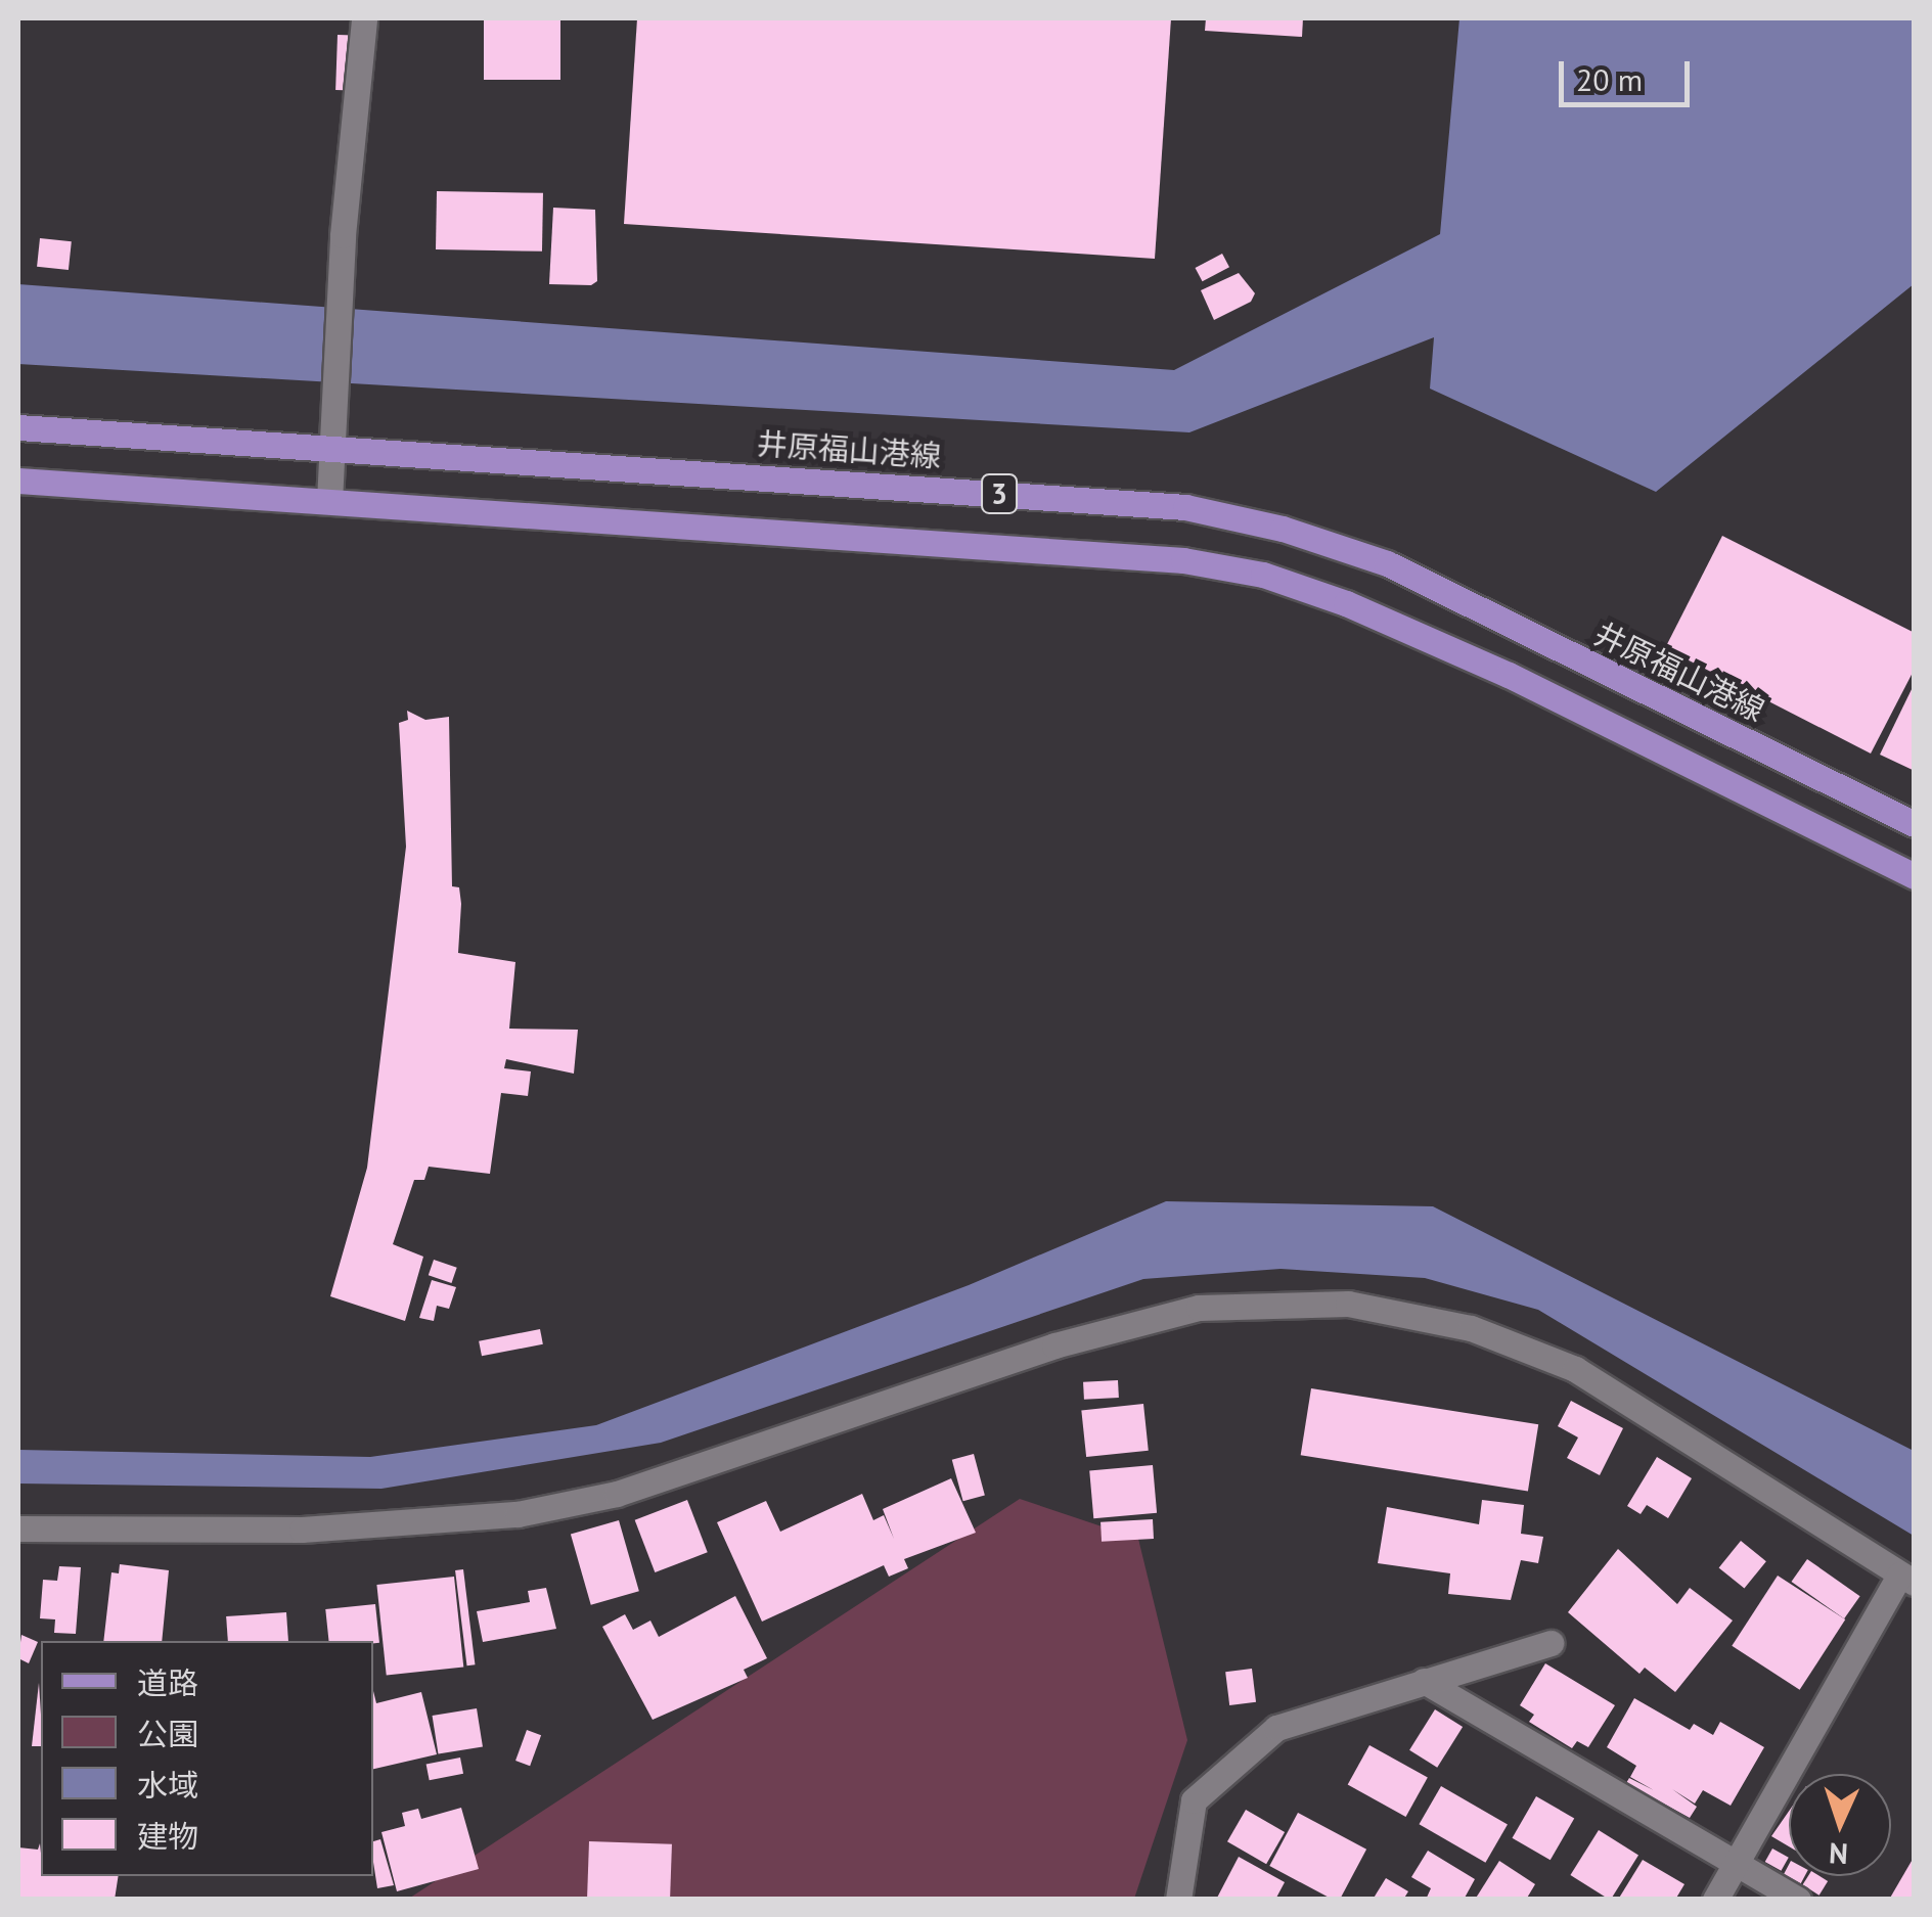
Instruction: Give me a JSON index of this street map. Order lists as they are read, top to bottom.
{
  "streets": {
    "main road": ["井原福山港線", "3"]
  },
  "legend": [
    "道路",
    "公園",
    "水域",
    "建物"
  ],
  "scale_bar": "20 m",
  "north": "bottom"
}
